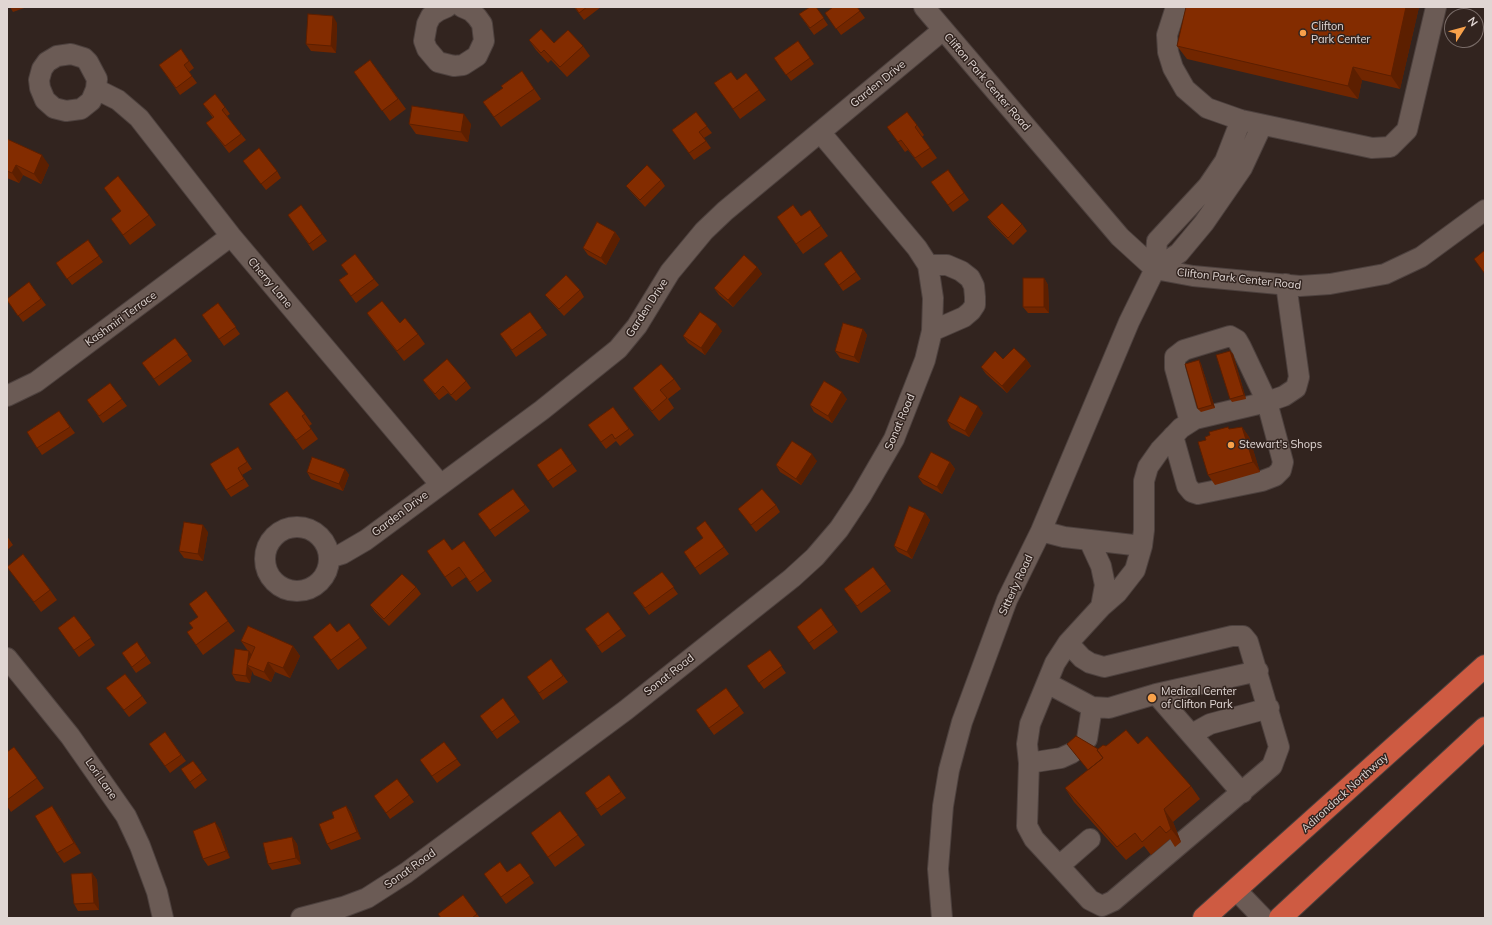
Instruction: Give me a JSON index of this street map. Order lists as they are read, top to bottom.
{
  "streets": {
    "highway": ["Adirondack Northway"],
    "street": [
      "Clifton Park Center Road",
      "Garden Drive",
      "Cherry Lane",
      "Kashmiri Terrace",
      "Sonat Road",
      "Sitterly Road",
      "Lori Lane"
    ]
  },
  "crossings": [
    ["Clifton Park Center Road", "Garden Drive"],
    ["Clifton Park Center Road", "Sitterly Road"],
    ["Garden Drive", "Cherry Lane"],
    ["Garden Drive", "Sonat Road"],
    ["Cherry Lane", "Kashmiri Terrace"]
  ],
  "places": ["Clifton Park Center", "Stewart's Shops", "Medical Center of Clifton Park"],
  "north": "top right"
}
